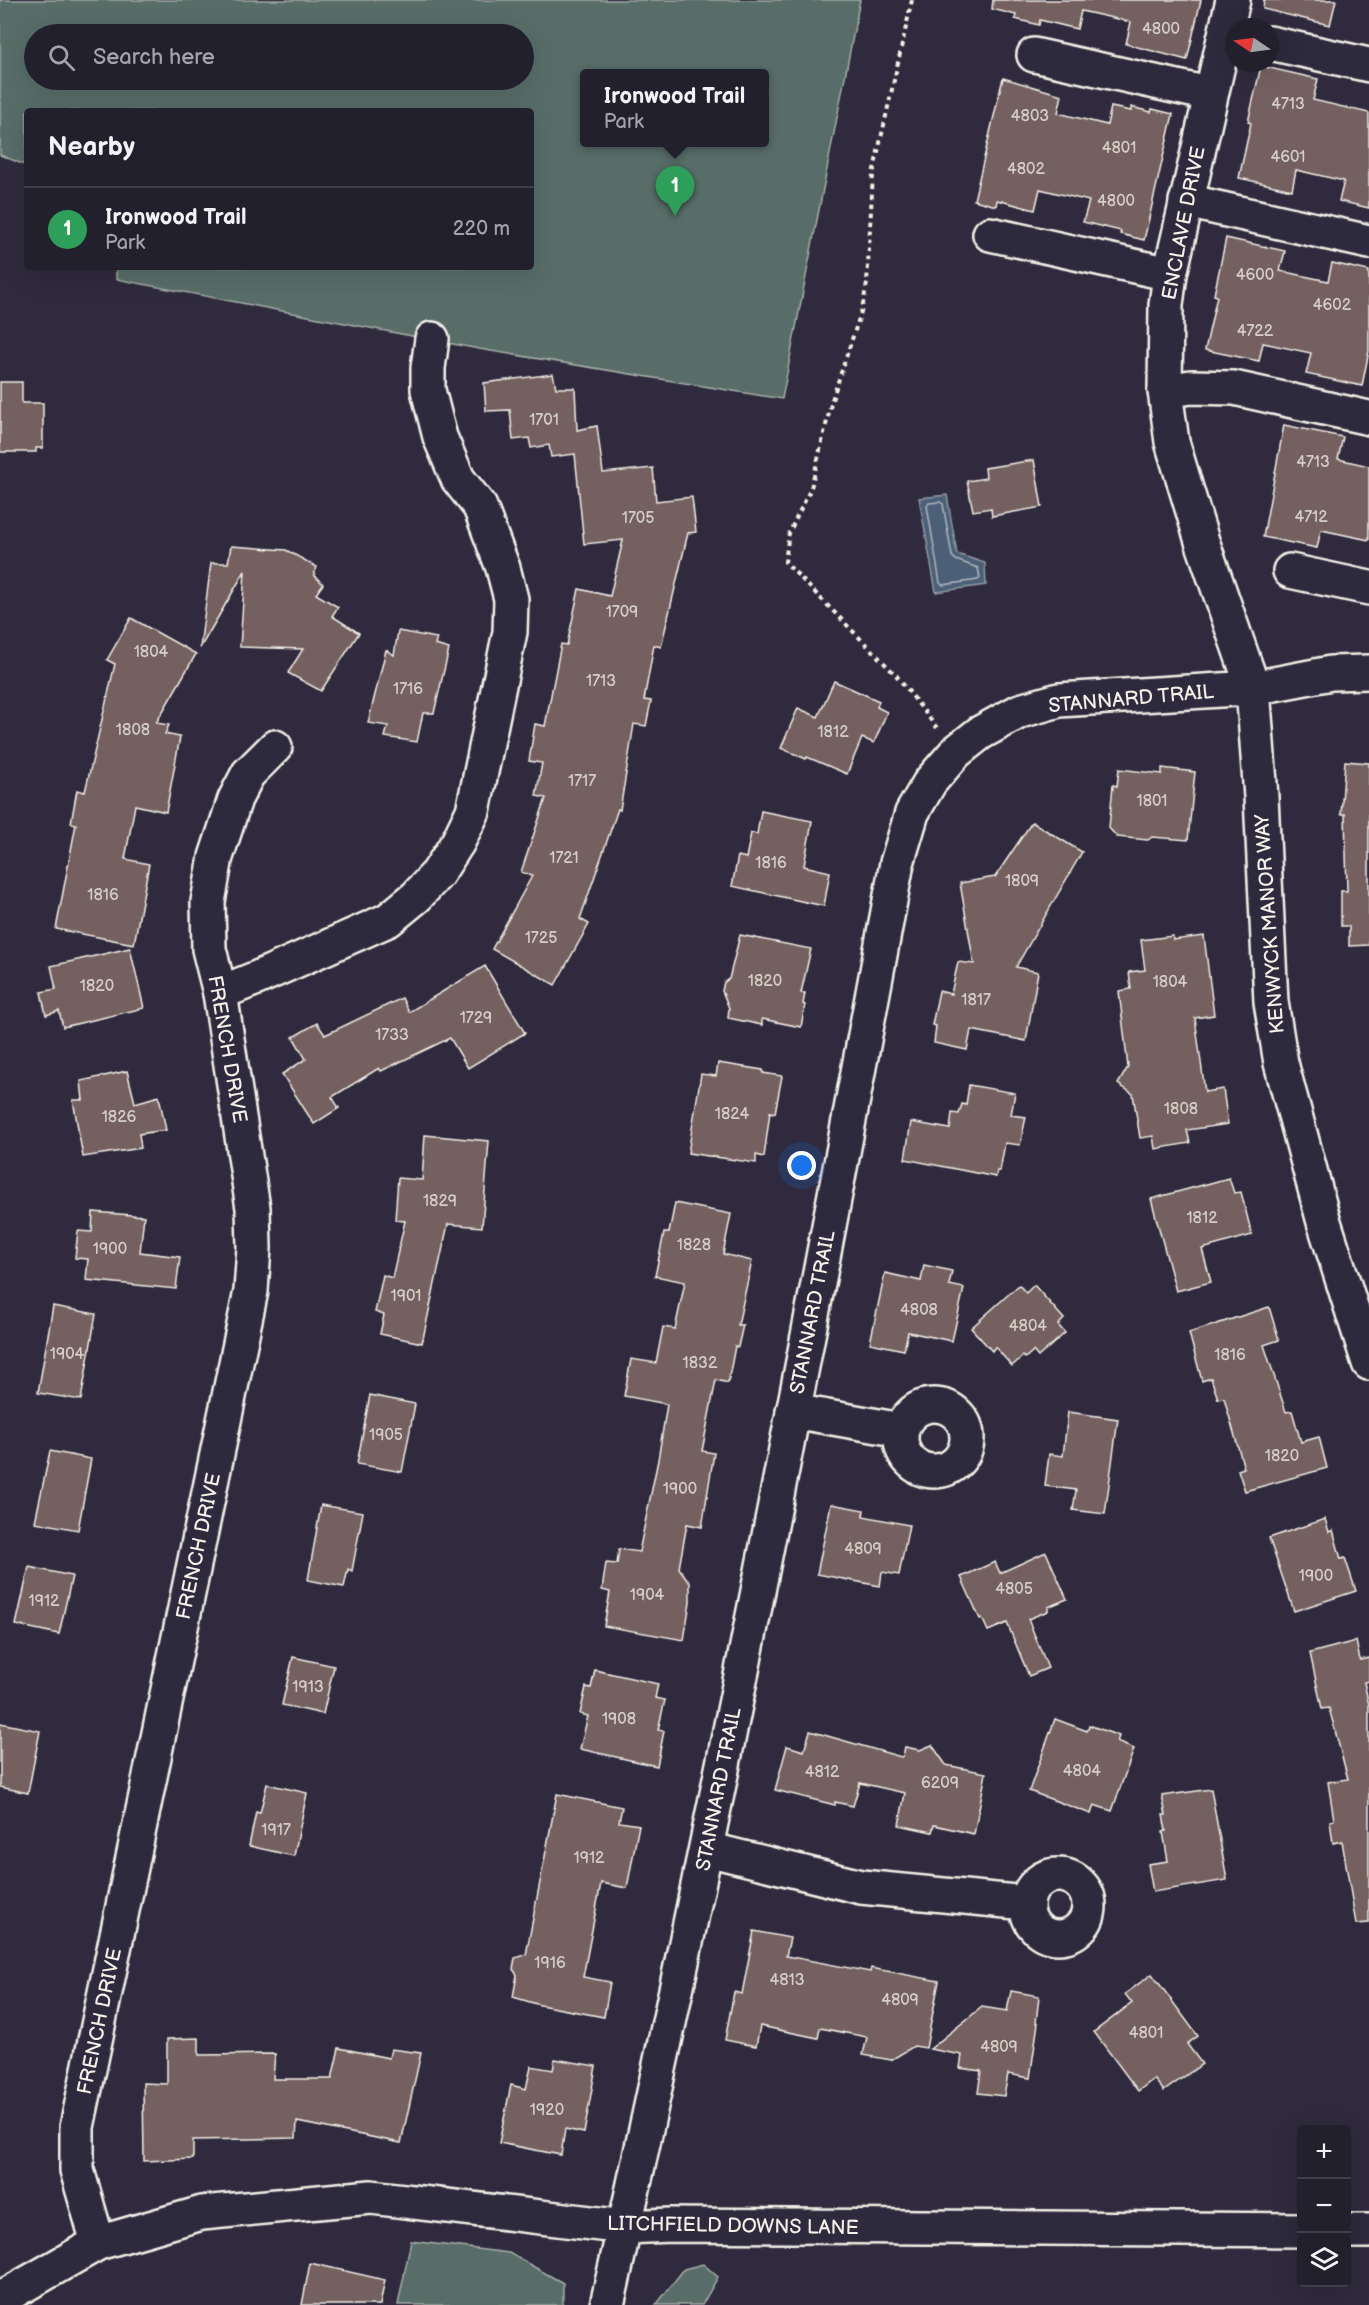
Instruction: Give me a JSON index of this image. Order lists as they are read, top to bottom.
{
  "streets": {
    "street": [
      "ENCLAVE DRIVE",
      "STANNARD TRAIL",
      "KENWYCK MANOR WAY",
      "FRENCH DRIVE",
      "LITCHFIELD DOWNS LANE"
    ]
  },
  "crossings": [
    ["ENCLAVE DRIVE", "STANNARD TRAIL"],
    ["ENCLAVE DRIVE", "KENWYCK MANOR WAY"],
    ["STANNARD TRAIL", "KENWYCK MANOR WAY"],
    ["STANNARD TRAIL", "LITCHFIELD DOWNS LANE"],
    ["FRENCH DRIVE", "LITCHFIELD DOWNS LANE"]
  ],
  "house_numbers": [
    "4800",
    "4713",
    "4803",
    "4801",
    "4601",
    "4802",
    "4800",
    "4600",
    "4602",
    "4722",
    "1701",
    "4713",
    "4712",
    "1705",
    "1709",
    "1804",
    "1713",
    "1716",
    "1808",
    "1812",
    "1717",
    "1801",
    "1721",
    "1816",
    "1809",
    "1816",
    "1725",
    "1820",
    "1804",
    "1820",
    "1817",
    "1729",
    "1733",
    "1808",
    "1824",
    "1826",
    "1829",
    "1812",
    "1828",
    "1900",
    "1901",
    "4808",
    "4804",
    "1904",
    "1816",
    "1832",
    "1905",
    "1820",
    "1900",
    "4809",
    "1900",
    "4805",
    "1904",
    "1912",
    "1913",
    "1908",
    "4804",
    "4812",
    "6209",
    "1917",
    "1912",
    "1916",
    "4813",
    "4809",
    "4801",
    "4809",
    "1920"
  ],
  "north": "left",
  "page": {
    "search": "Search here",
    "popup": ["Ironwood Trail", "Park"],
    "heading": "Nearby",
    "pins": "1",
    "list": [
      {
        "mark": "1",
        "name": "Ironwood Trail",
        "note": "Park",
        "value": "220 m"
      }
    ],
    "map_buttons": ["+", "−"]
  }
}
